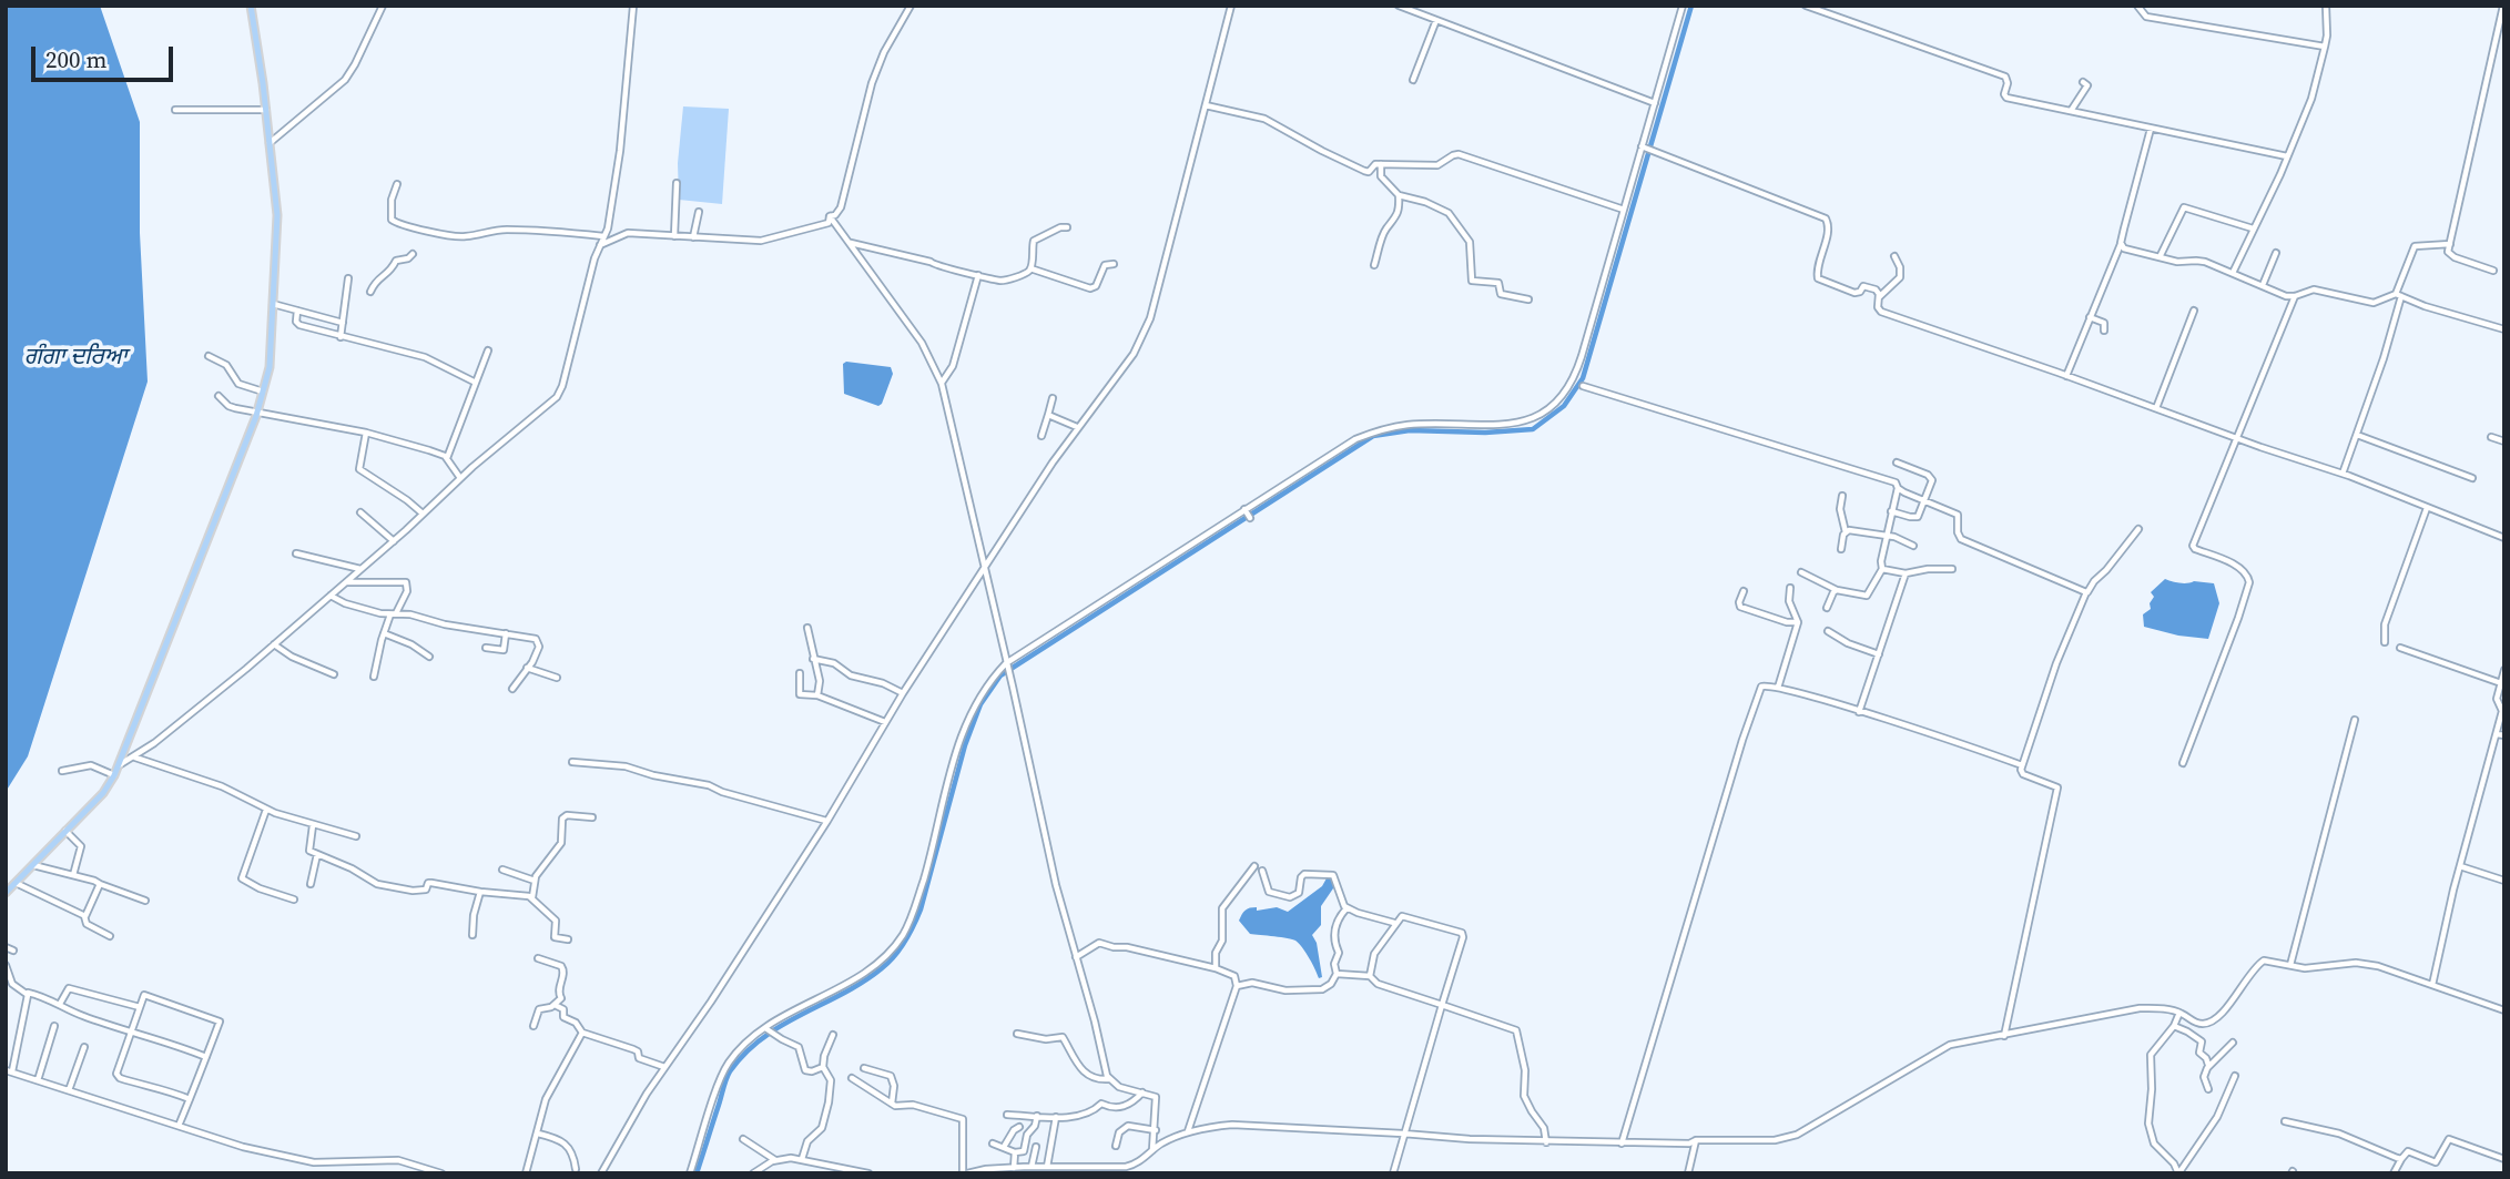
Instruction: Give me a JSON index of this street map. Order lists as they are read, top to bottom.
{
  "water": ["ਗੰਗਾ ਦਰਿਆ"],
  "scale_bar": "200 m"
}
